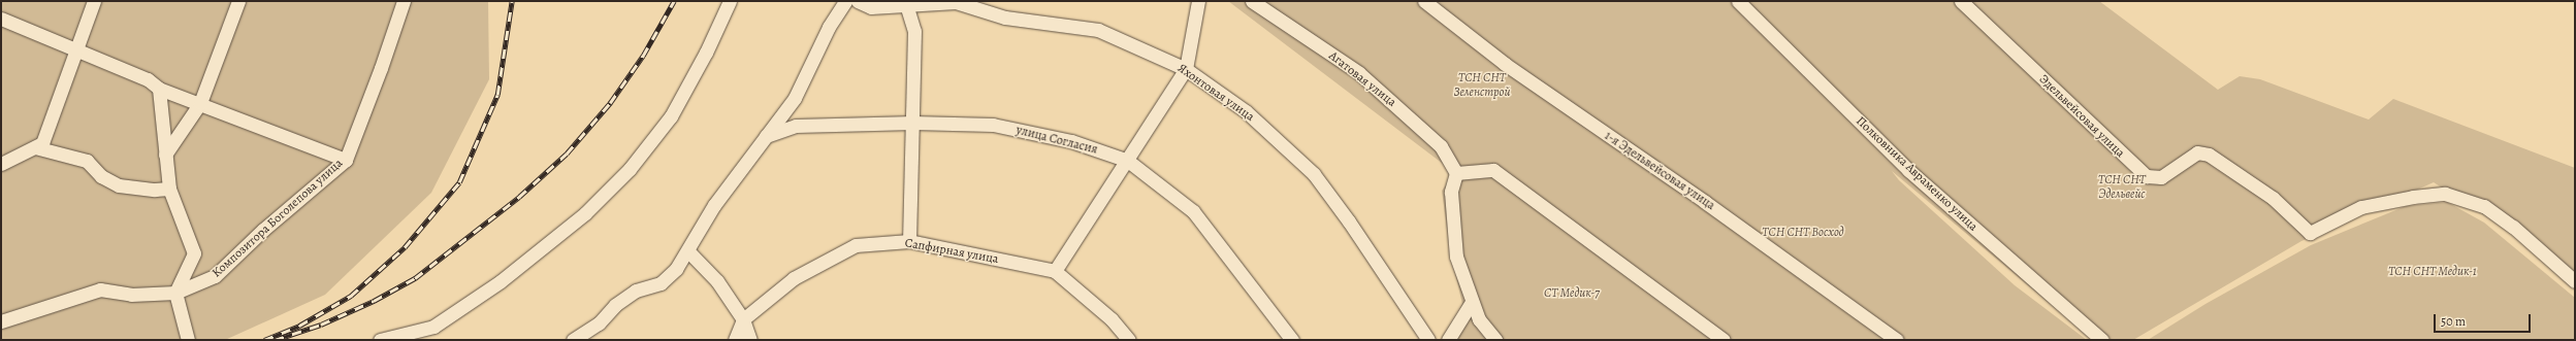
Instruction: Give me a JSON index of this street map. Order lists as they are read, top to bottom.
{
  "streets": {
    "street": [
      "Агатовая улица",
      "Яхонтовая улица",
      "Эдельвейсовая улица",
      "улица Согласия",
      "1-я Эдельвейсовая улица",
      "Полковника Авраменко улица",
      "Композитора Боголепова улица",
      "Сапфирная улица"
    ]
  },
  "parks": [
    "ТСН СНТ Зеленстрой",
    "ТСН СНТ Эдельвейс",
    "ТСН СНТ Восход",
    "ТСН СНТ Медик-1",
    "СТ Медик-7"
  ],
  "scale_bar": "50 m"
}
